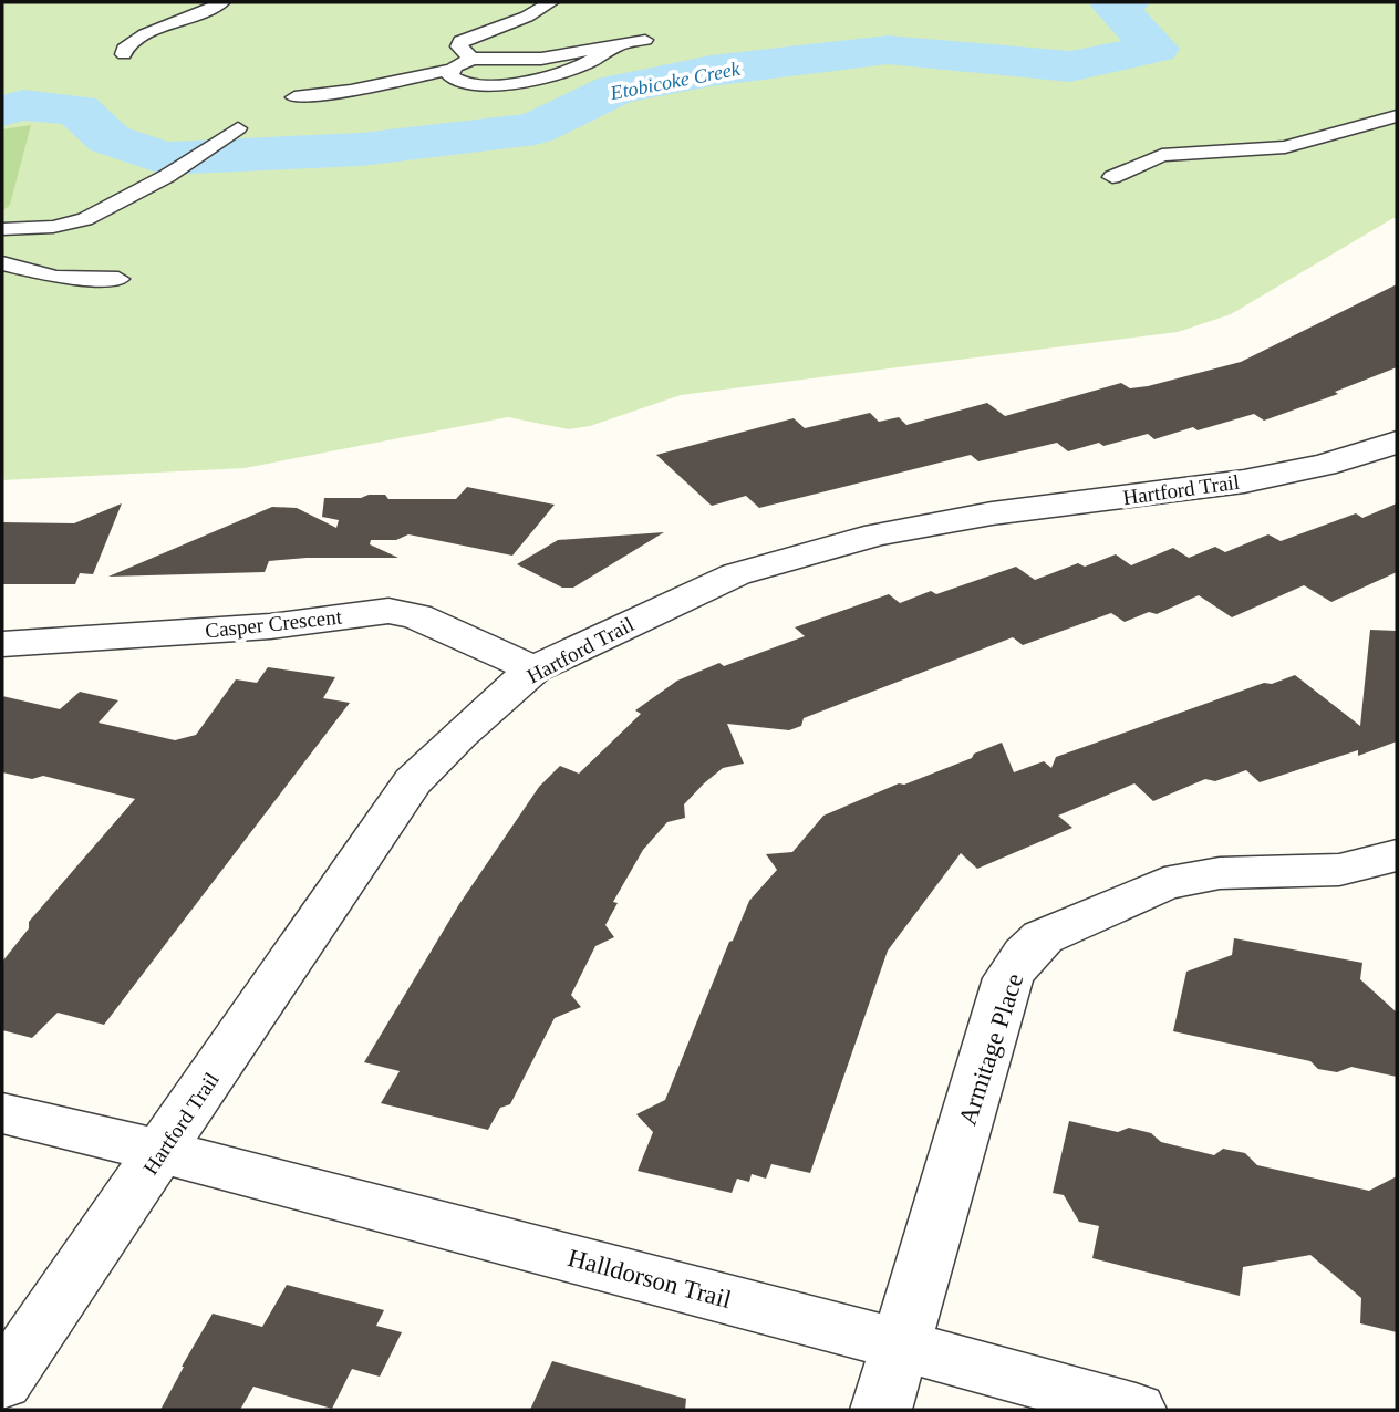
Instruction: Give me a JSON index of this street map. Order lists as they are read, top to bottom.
{
  "streets": {
    "street": [
      "Hartford Trail",
      "Casper Crescent",
      "Armitage Place",
      "Halldorson Trail"
    ]
  },
  "crossings": [
    ["Hartford Trail", "Casper Crescent"],
    ["Hartford Trail", "Halldorson Trail"],
    ["Armitage Place", "Halldorson Trail"]
  ],
  "water": ["Etobicoke Creek"]
}
